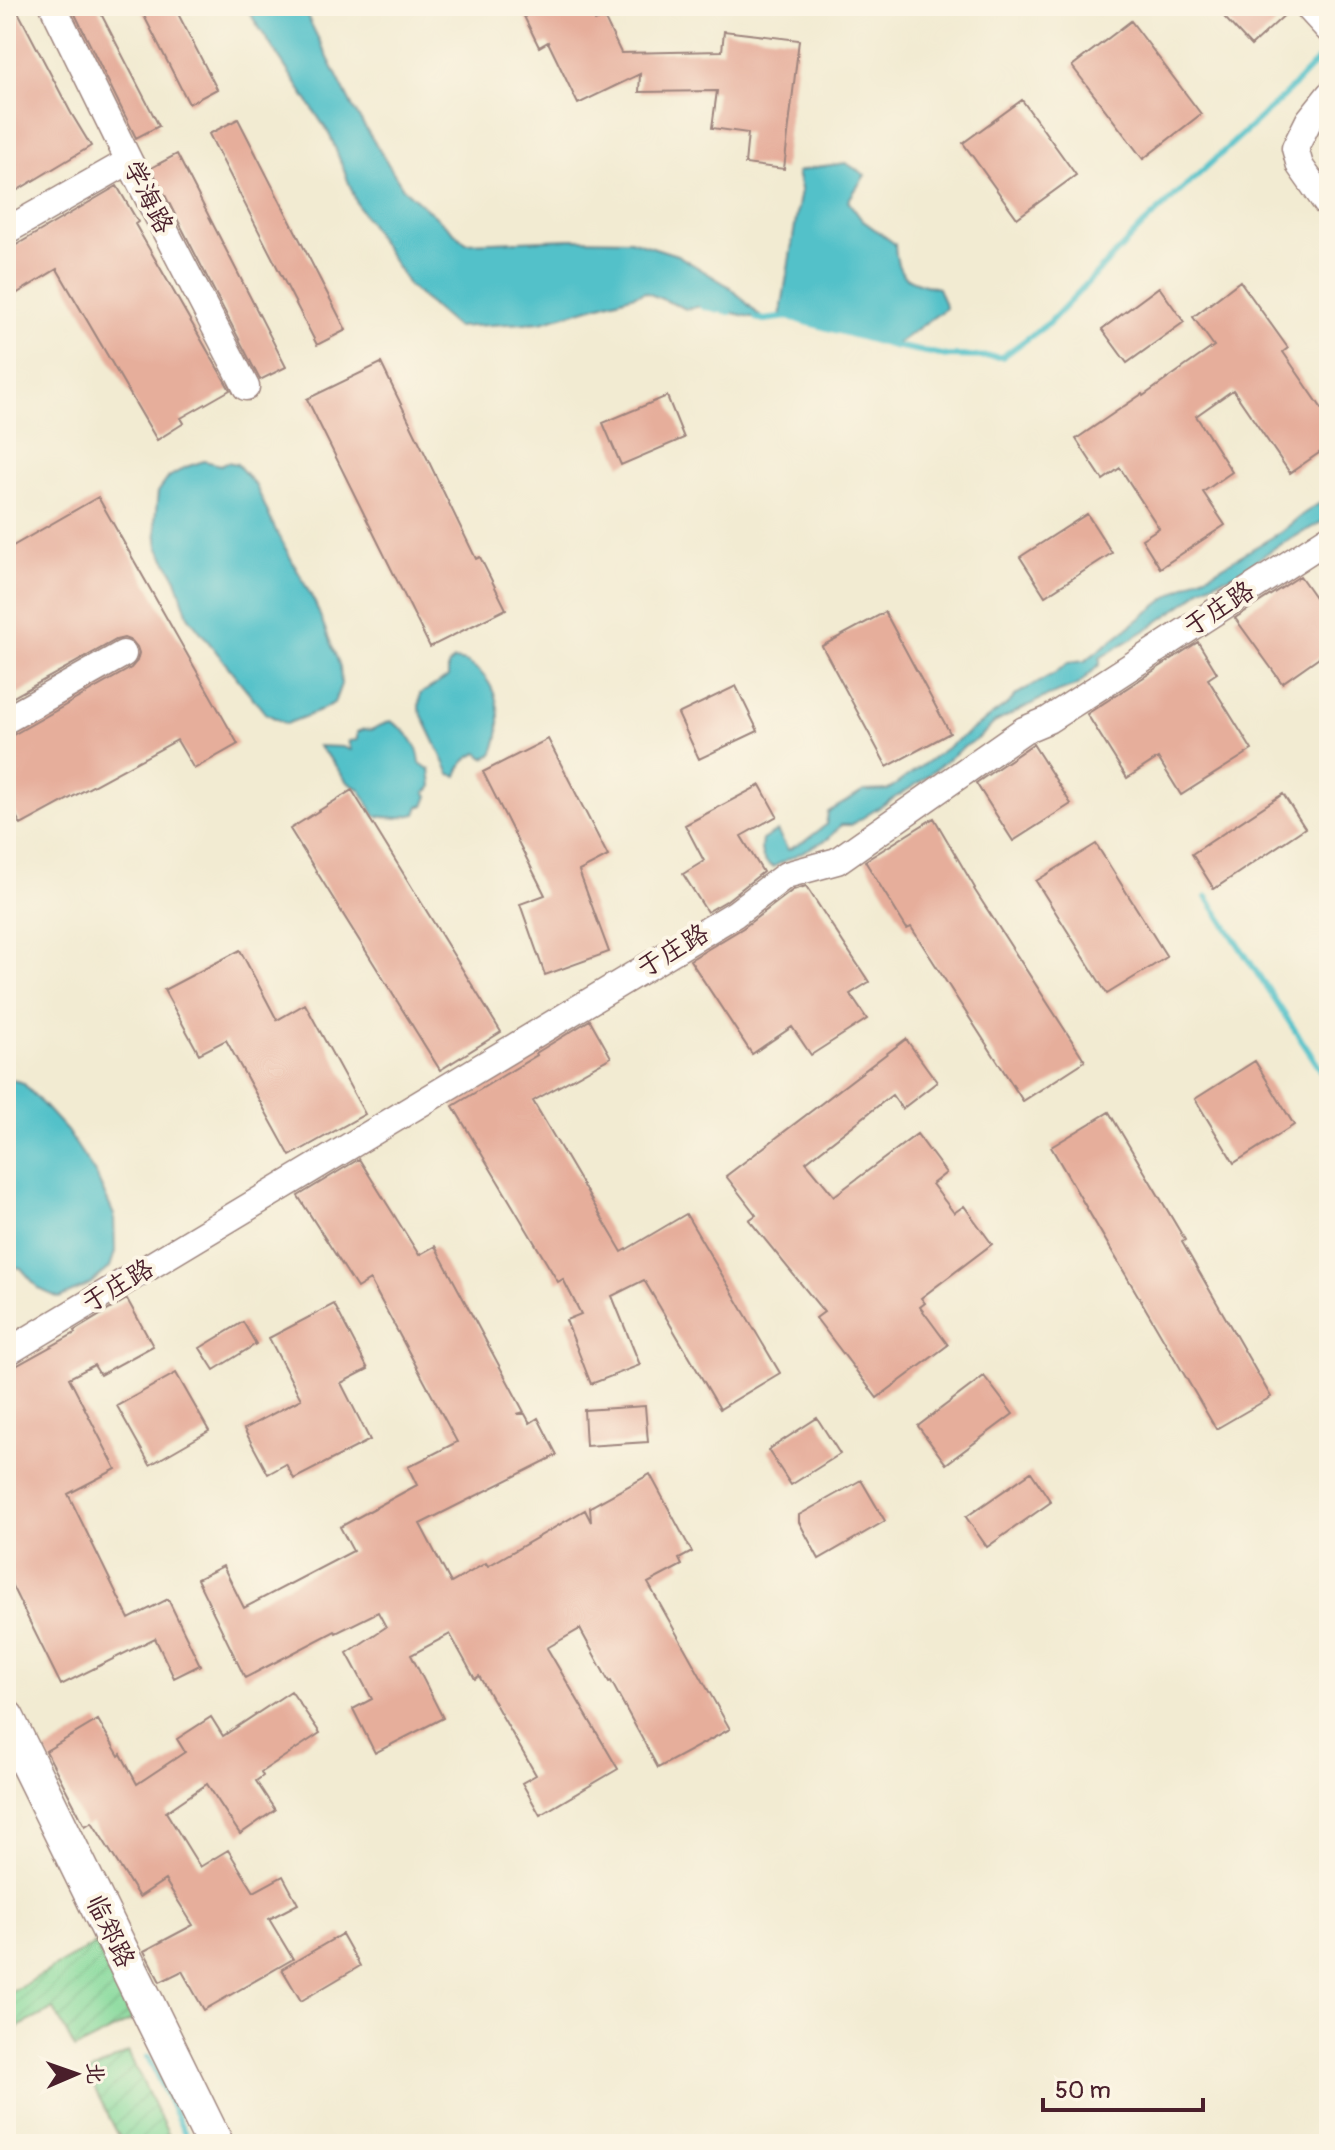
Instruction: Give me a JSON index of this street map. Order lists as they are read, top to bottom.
{
  "streets": {
    "main road": ["临郑路"],
    "street": ["学海路", "于庄路"]
  },
  "scale_bar": "50 m",
  "north": "right"
}
